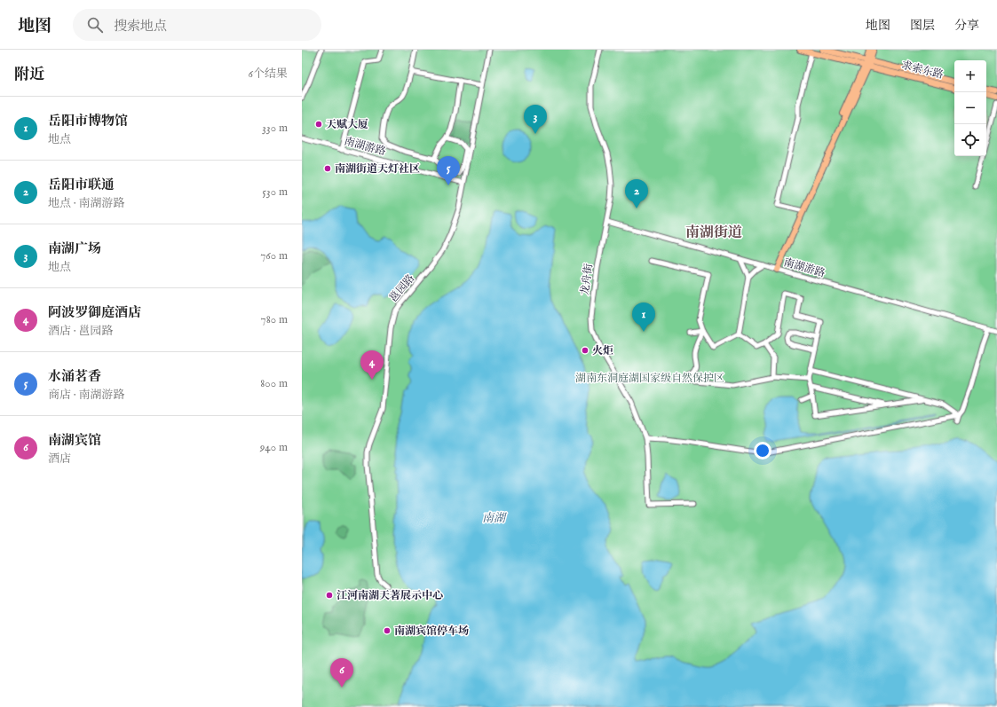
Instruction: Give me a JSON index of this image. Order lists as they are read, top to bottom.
{
  "streets": {
    "main road": ["求索东路"],
    "street": ["南湖游路", "龙舟街", "邕园路"]
  },
  "crossings": [
    ["南湖游路", "龙舟街"],
    ["南湖游路", "邕园路"]
  ],
  "districts": ["南湖街道"],
  "water": ["南湖"],
  "parks": ["湖南东洞庭湖国家级自然保护区"],
  "places": [
    "天赋大厦",
    "南湖街道天灯社区",
    "火炬",
    "江河南湖天著展示中心",
    "南湖宾馆停车场"
  ],
  "page": {
    "header": "地图",
    "search": "搜索地点",
    "nav": ["地图", "图层", "分享"],
    "heading": ["附近", "6个结果"],
    "map_buttons": ["+", "−"],
    "list": [
      {
        "mark": "1",
        "name": "岳阳市博物馆",
        "note": "地点",
        "value": "330 m"
      },
      {
        "mark": "2",
        "name": "岳阳市联通",
        "note": "地点 · 南湖游路",
        "value": "530 m"
      },
      {
        "mark": "3",
        "name": "南湖广场",
        "note": "地点",
        "value": "760 m"
      },
      {
        "mark": "4",
        "name": "阿波罗御庭酒店",
        "note": "酒店 · 邕园路",
        "value": "780 m"
      },
      {
        "mark": "5",
        "name": "水涌茗香",
        "note": "商店 · 南湖游路",
        "value": "800 m"
      },
      {
        "mark": "6",
        "name": "南湖宾馆",
        "note": "酒店",
        "value": "940 m"
      }
    ],
    "pins": [
      "3",
      "5",
      "2",
      "1",
      "4",
      "6"
    ]
  }
}
